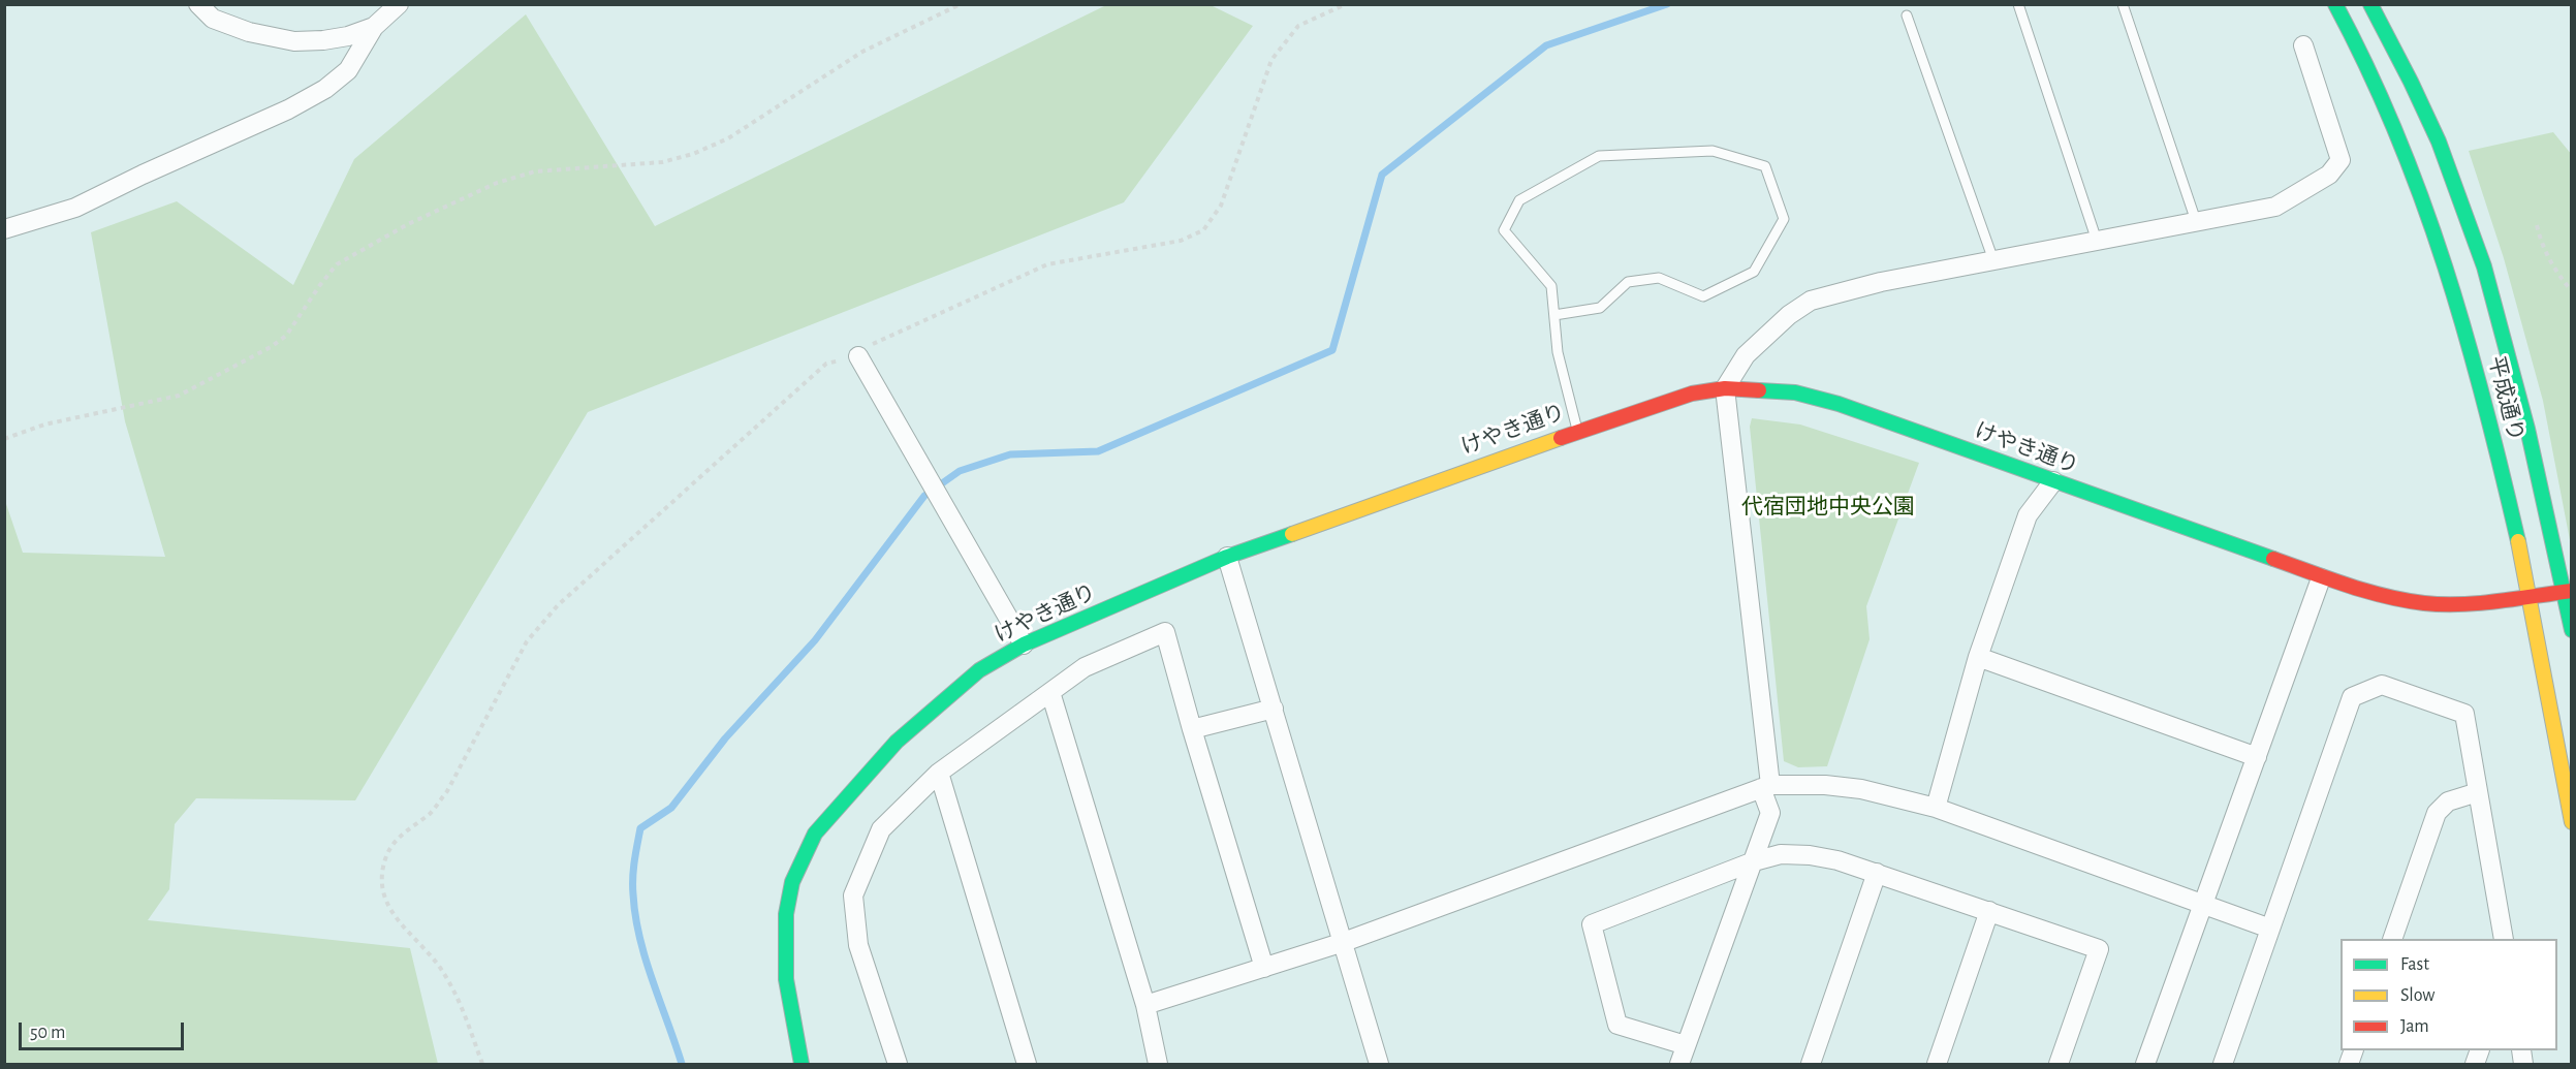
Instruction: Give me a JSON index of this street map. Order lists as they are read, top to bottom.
{
  "streets": {
    "street": ["平成通り", "けやき通り"]
  },
  "crossings": [
    ["平成通り", "けやき通り"]
  ],
  "parks": ["代宿団地中央公園"],
  "legend": ["Fast", "Slow", "Jam"],
  "scale_bar": "50 m"
}
